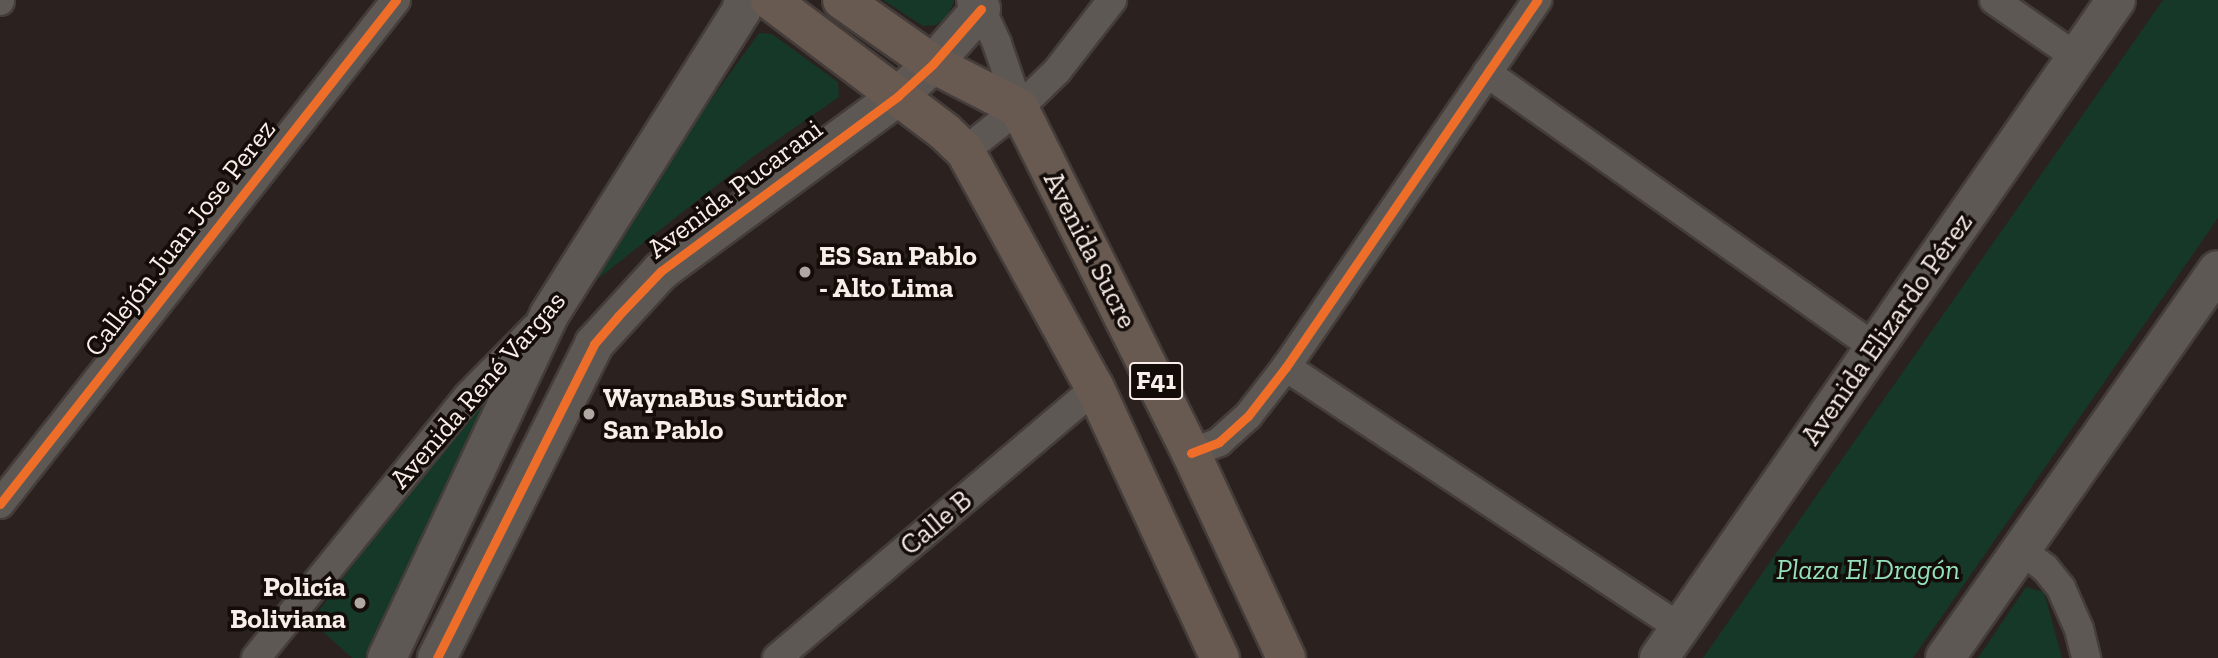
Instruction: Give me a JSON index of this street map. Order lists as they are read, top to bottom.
{
  "streets": {
    "main road": ["Avenida Sucre", "F41"],
    "street": [
      "Avenida Pucarani",
      "Callejón Juan Jose Perez",
      "Avenida Elizardo Pérez",
      "Avenida René Vargas",
      "Calle B"
    ]
  },
  "crossings": [
    ["Avenida Pucarani", "F41"],
    ["F41", "Calle B"]
  ],
  "parks": ["Plaza El Dragón"],
  "places": ["ES San Pablo - Alto Lima", "WaynaBus Surtidor San Pablo", "Policía Boliviana"]
}
